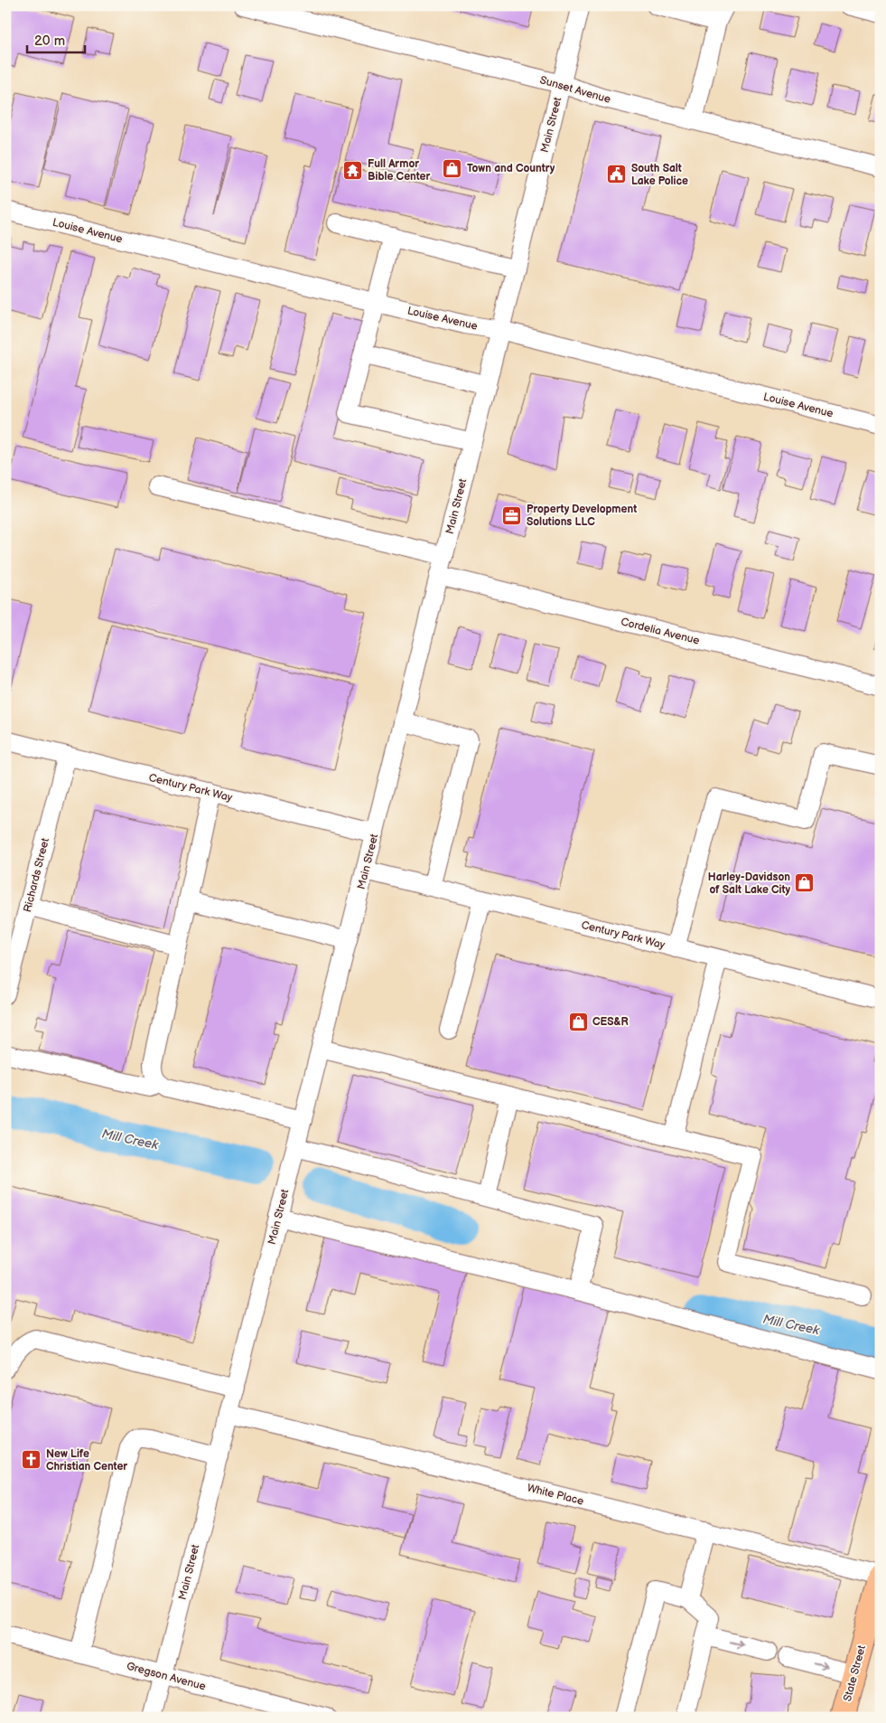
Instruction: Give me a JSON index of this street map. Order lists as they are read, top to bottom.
{
  "streets": {
    "main road": ["State Street"],
    "street": [
      "Sunset Avenue",
      "Main Street",
      "Louise Avenue",
      "Cordelia Avenue",
      "Century Park Way",
      "Richards Street",
      "White Place",
      "Gregson Avenue"
    ]
  },
  "crossings": [
    ["Sunset Avenue", "Main Street"],
    ["Main Street", "Louise Avenue"],
    ["Main Street", "Cordelia Avenue"],
    ["Main Street", "Century Park Way"],
    ["Main Street", "White Place"],
    ["Main Street", "Gregson Avenue"],
    ["Century Park Way", "Richards Street"],
    ["White Place", "State Street"]
  ],
  "water": ["Mill Creek"],
  "places": {
    "shop": ["Town and Country", "Harley-Davidson of Salt Lake City", "CES&R"],
    "temple": ["Full Armor Bible Center"],
    "public building": ["South Salt Lake Police"],
    "office": ["Property Development Solutions LLC"],
    "church": ["New Life Christian Center"]
  },
  "scale_bar": "20 m"
}
